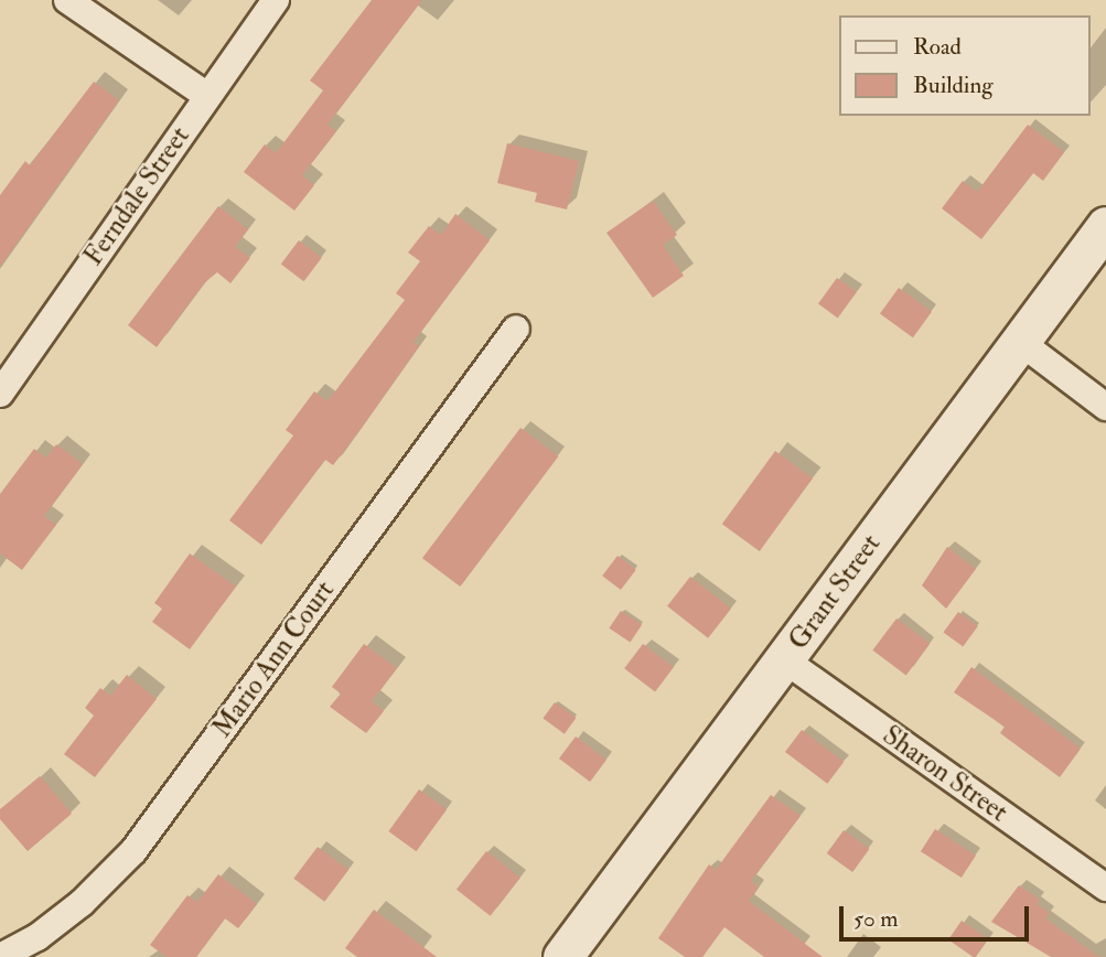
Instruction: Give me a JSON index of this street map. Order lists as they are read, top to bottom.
{
  "streets": {
    "street": [
      "Ferndale Street",
      "Grant Street",
      "Mario Ann Court",
      "Sharon Street"
    ]
  },
  "crossings": [
    ["Grant Street", "Sharon Street"]
  ],
  "legend": ["Road", "Building"],
  "scale_bar": "50 m"
}
